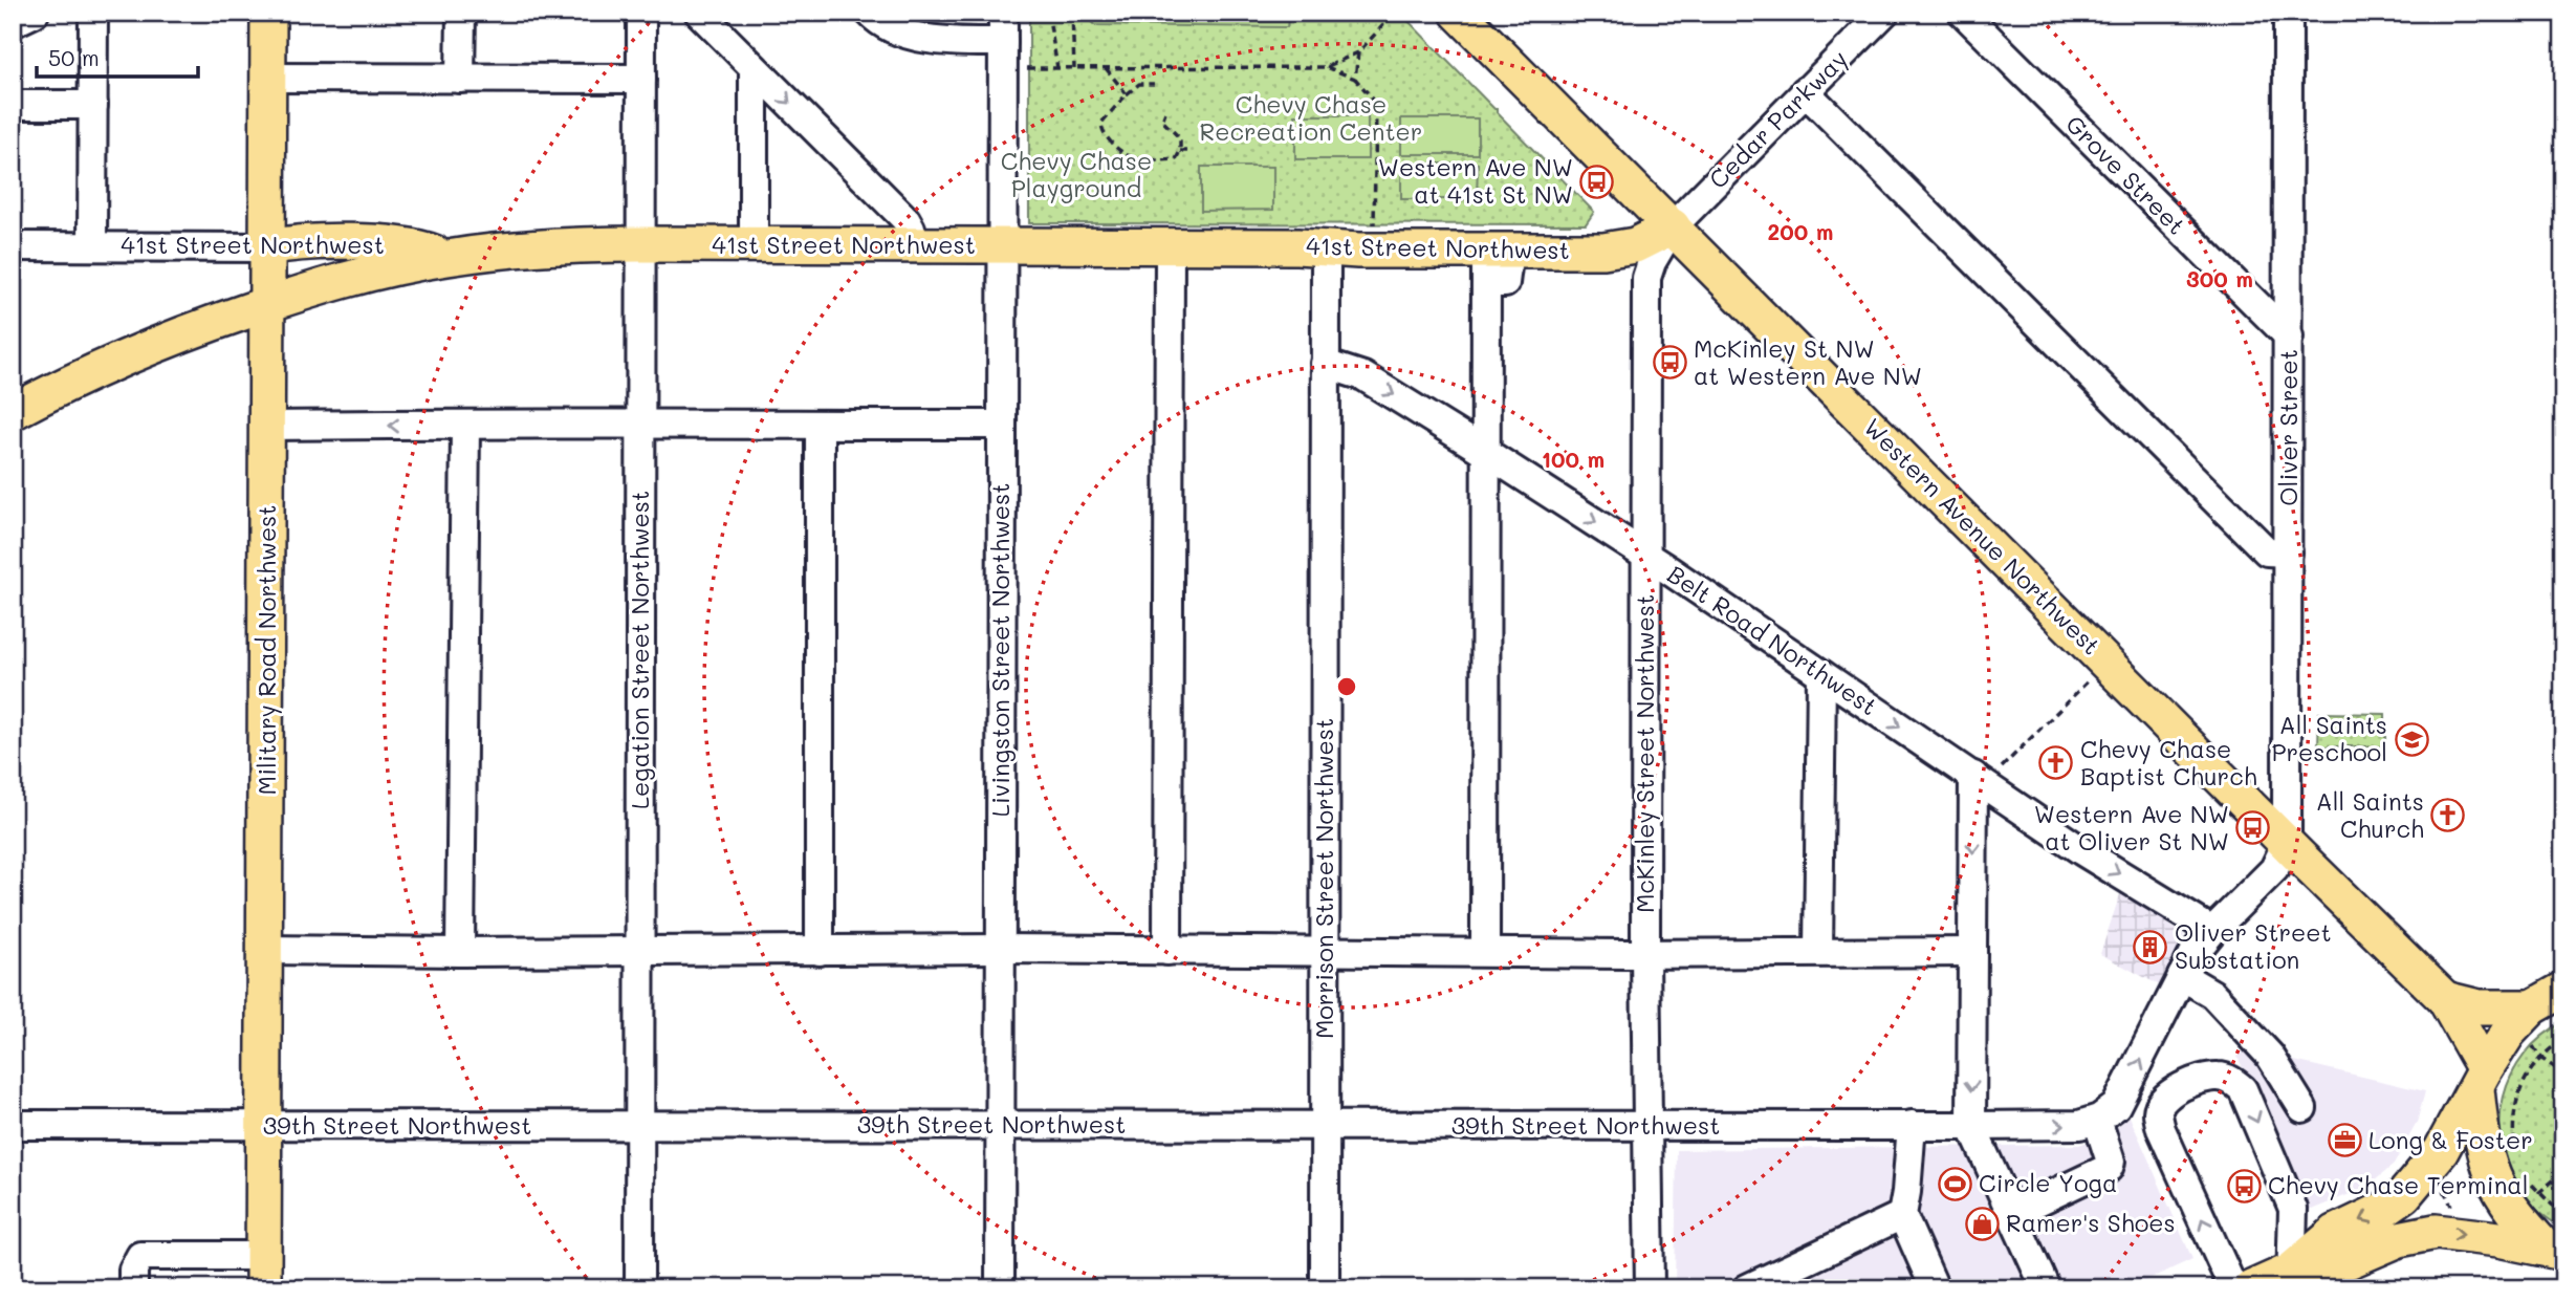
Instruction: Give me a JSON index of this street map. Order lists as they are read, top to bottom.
{
  "streets": {
    "main road": ["41st Street Northwest", "Western Avenue Northwest", "Military Road Northwest"],
    "street": [
      "Cedar Parkway",
      "Grove Street",
      "Oliver Street",
      "Belt Road Northwest",
      "Legation Street Northwest",
      "Livingston Street Northwest",
      "McKinley Street Northwest",
      "Morrison Street Northwest",
      "39th Street Northwest"
    ]
  },
  "crossings": [
    ["Cedar Parkway", "41st Street Northwest"],
    ["Cedar Parkway", "Western Avenue Northwest"],
    ["Cedar Parkway", "McKinley Street Northwest"],
    ["Grove Street", "Oliver Street"],
    ["41st Street Northwest", "Western Avenue Northwest"],
    ["41st Street Northwest", "Military Road Northwest"],
    ["41st Street Northwest", "Legation Street Northwest"],
    ["41st Street Northwest", "Livingston Street Northwest"],
    ["41st Street Northwest", "McKinley Street Northwest"],
    ["41st Street Northwest", "Morrison Street Northwest"],
    ["Oliver Street", "Western Avenue Northwest"],
    ["Western Avenue Northwest", "McKinley Street Northwest"],
    ["Belt Road Northwest", "McKinley Street Northwest"],
    ["Belt Road Northwest", "Morrison Street Northwest"],
    ["Military Road Northwest", "39th Street Northwest"],
    ["Legation Street Northwest", "39th Street Northwest"],
    ["Livingston Street Northwest", "39th Street Northwest"],
    ["McKinley Street Northwest", "39th Street Northwest"],
    ["Morrison Street Northwest", "39th Street Northwest"]
  ],
  "one_way": ["Belt Road Northwest"],
  "parks": ["Chevy Chase Recreation Center", "Chevy Chase Playground"],
  "places": {
    "bus stop": [
      "Western Ave NW at 41st St NW",
      "McKinley St NW at Western Ave NW",
      "Western Ave NW at Oliver St NW",
      "Chevy Chase Terminal"
    ],
    "school or university": ["All Saints Preschool"],
    "church": ["Chevy Chase Baptist Church", "All Saints Church"],
    "building": ["Oliver Street Substation"],
    "office": ["Long & Foster"],
    "sports": ["Circle Yoga"],
    "shop": ["Ramer's Shoes"]
  },
  "scale_bar": "50 m",
  "rings": ["200 m", "300 m", "100 m"]
}
